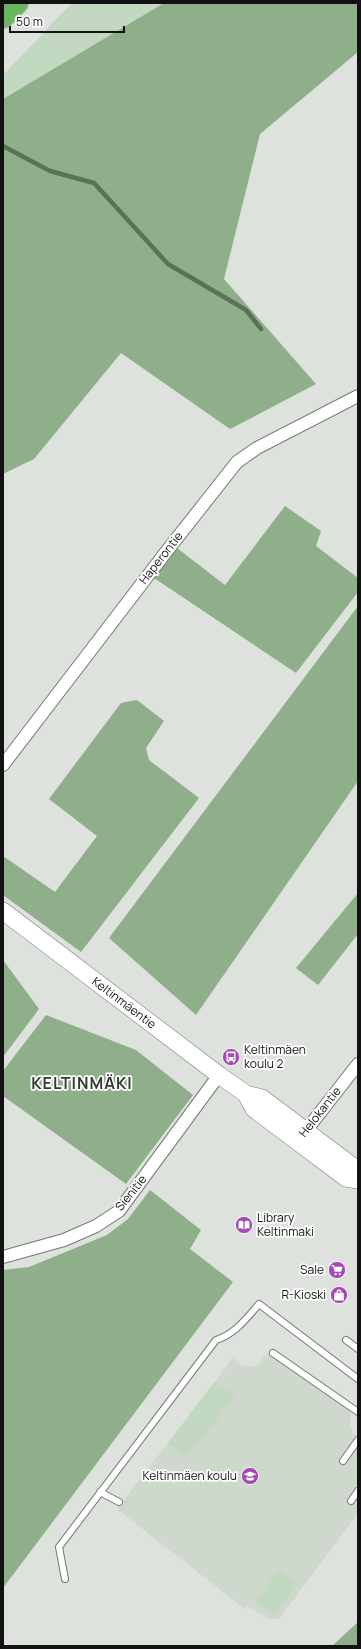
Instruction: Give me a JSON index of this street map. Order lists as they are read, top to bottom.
{
  "streets": {
    "main road": ["Keltinmäentie"],
    "street": ["Haperontie", "Helokantie", "Sienitie"]
  },
  "crossings": [
    ["Keltinmäentie", "Helokantie"],
    ["Keltinmäentie", "Sienitie"]
  ],
  "districts": ["KELTINMÄKI"],
  "places": {
    "bus stop": ["Keltinmäen koulu 2"],
    "library": ["Library Keltinmaki"],
    "supermarket": ["Sale"],
    "shop": ["R-Kioski"],
    "school or university": ["Keltinmäen koulu"]
  },
  "scale_bar": "50 m"
}
